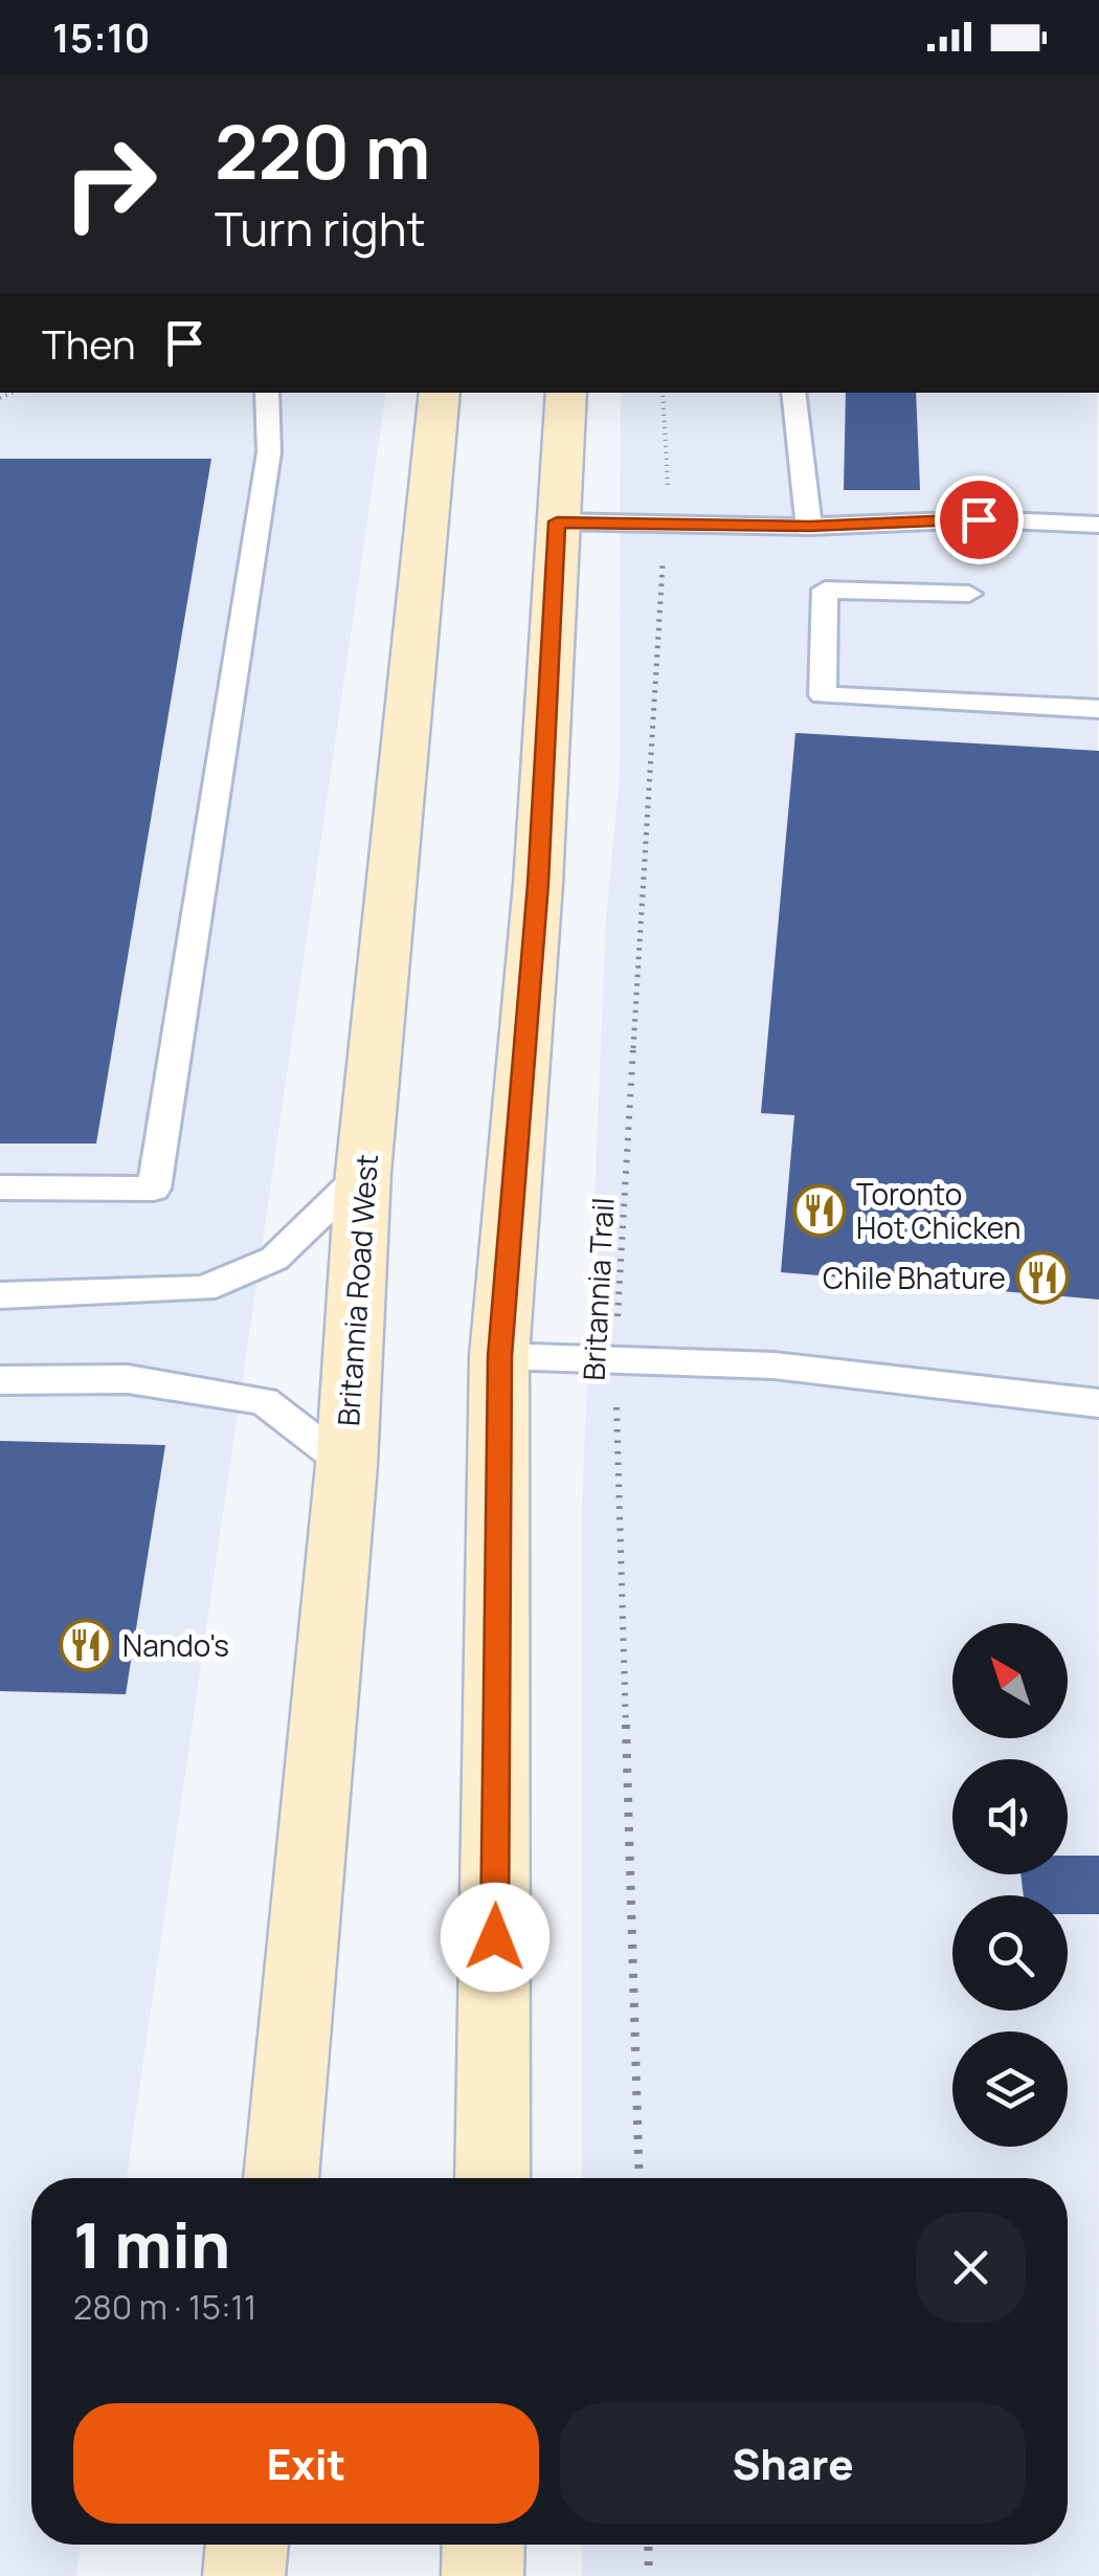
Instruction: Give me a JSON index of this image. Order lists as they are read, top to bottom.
{
  "streets": {
    "main road": ["Britannia Road West"],
    "path": ["Britannia Trail"]
  },
  "places": {
    "restaurant": ["Toronto Hot Chicken", "Chile Bhature", "Nando's"]
  },
  "north": "top left",
  "page": {
    "status": "15:10",
    "turn": ["220 m", "Turn right"],
    "then": "Then",
    "heading": ["1 min", "280 m · 15:11"],
    "buttons": ["Exit", "Share"]
  }
}
